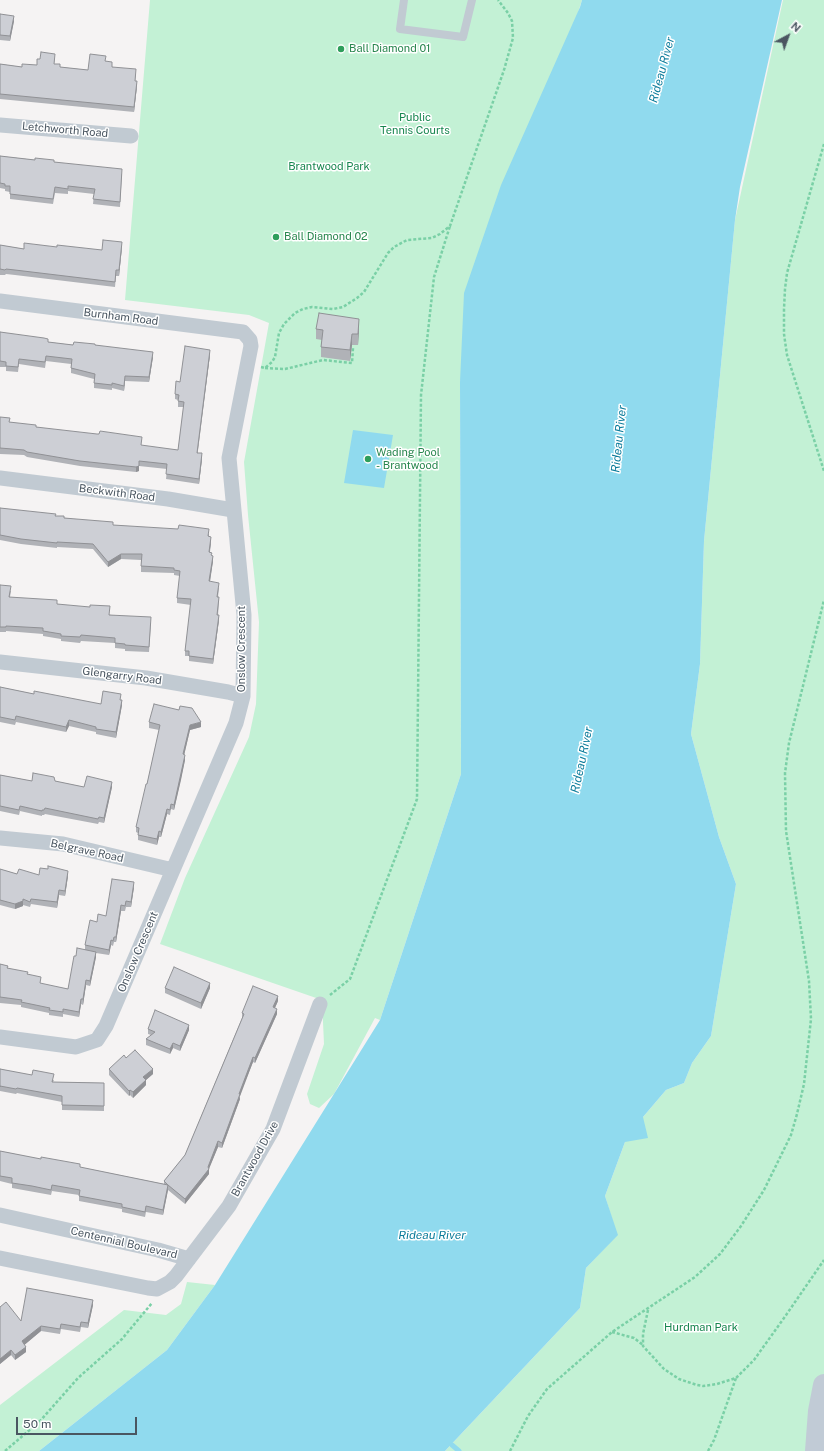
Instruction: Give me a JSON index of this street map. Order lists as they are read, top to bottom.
{
  "streets": {
    "street": [
      "Letchworth Road",
      "Burnham Road",
      "Beckwith Road",
      "Onslow Crescent",
      "Glengarry Road",
      "Belgrave Road",
      "Brantwood Drive",
      "Centennial Boulevard"
    ]
  },
  "crossings": [
    ["Burnham Road", "Onslow Crescent"],
    ["Beckwith Road", "Onslow Crescent"],
    ["Onslow Crescent", "Glengarry Road"],
    ["Onslow Crescent", "Belgrave Road"],
    ["Brantwood Drive", "Centennial Boulevard"]
  ],
  "water": ["Rideau River"],
  "parks": ["Public Tennis Courts", "Brantwood Park", "Hurdman Park"],
  "places": ["Ball Diamond 01", "Ball Diamond 02", "Wading Pool - Brantwood"],
  "scale_bar": "50 m",
  "north": "top right"
}
